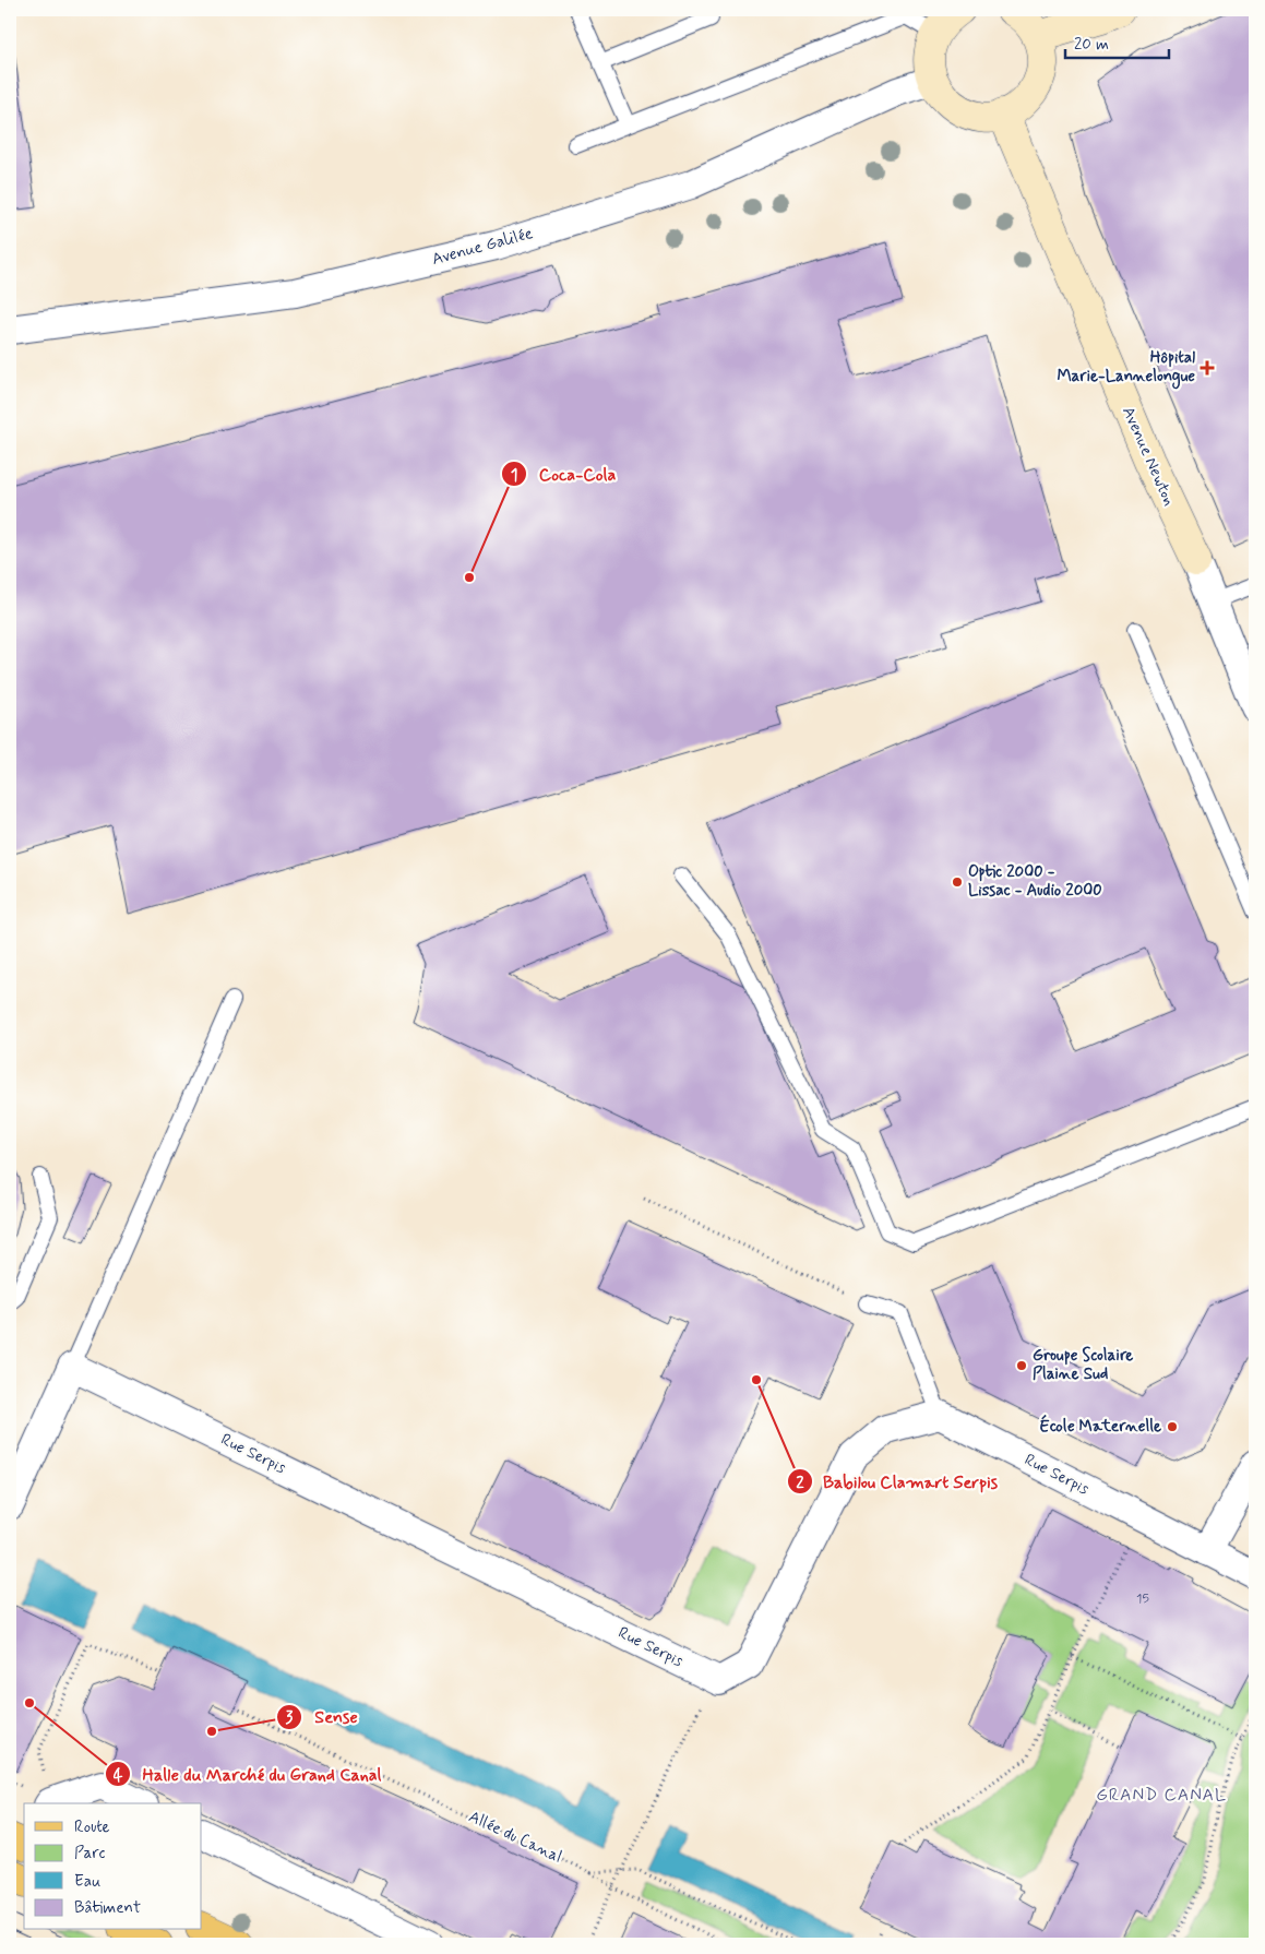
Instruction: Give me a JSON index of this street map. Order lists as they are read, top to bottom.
{
  "streets": {
    "main road": ["Avenue Newton"],
    "street": ["Avenue Galilée", "Rue Serpis"],
    "path": ["Allée du Canal"]
  },
  "districts": ["GRAND CANAL"],
  "places": {
    "health": ["Hôpital Marie-Lannelongue"],
    "other": [
      "Coca-Cola",
      "Optic 2000 - Lissac - Audio 2000",
      "Groupe Scolaire Plaine Sud",
      "Babilou Clamart Serpis",
      "École Maternelle",
      "Halle du Marché du Grand Canal",
      "Sense"
    ]
  },
  "house_numbers": ["15"],
  "legend": [
    "Route",
    "Parc",
    "Eau",
    "Bâtiment"
  ],
  "scale_bar": "20 m"
}
